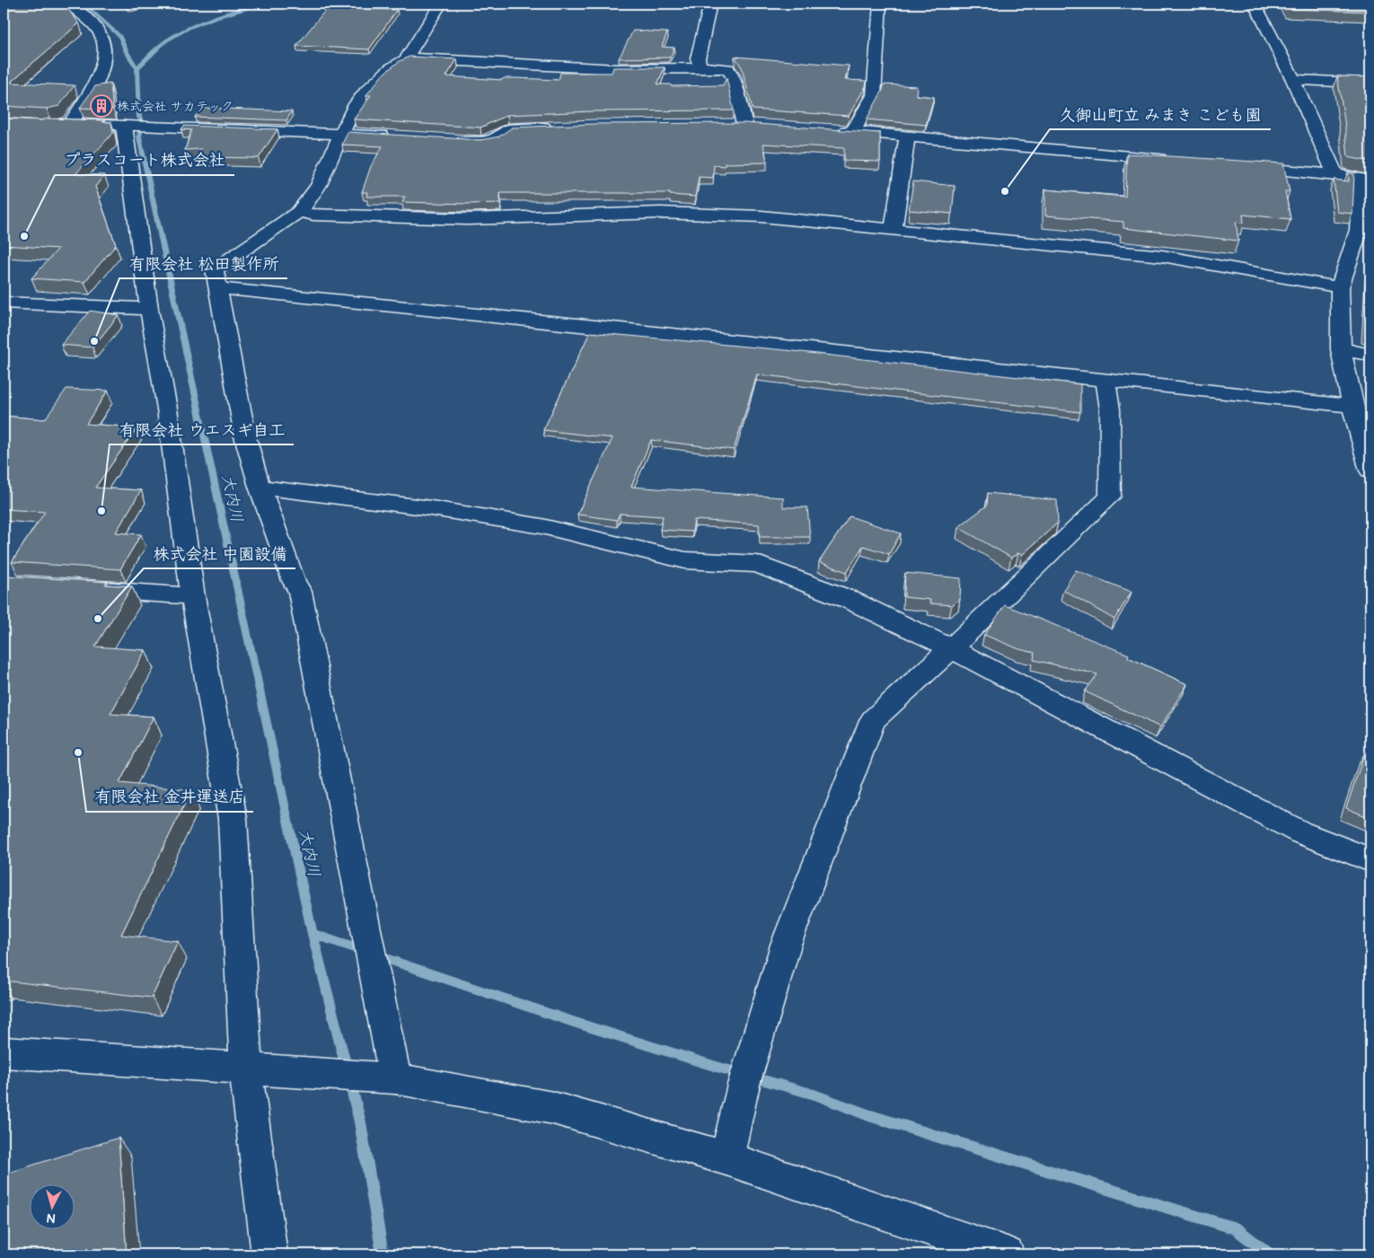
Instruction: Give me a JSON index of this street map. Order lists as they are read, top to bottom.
{
  "water": ["大内川"],
  "places": {
    "building": ["株式会社 サカテック"],
    "other": [
      "久御山町立 みまき こども園",
      "プラスコート株式会社",
      "有限会社 松田製作所",
      "有限会社 ウエスギ自工",
      "株式会社 中園設備",
      "有限会社 金井運送店"
    ]
  },
  "north": "bottom"
}
